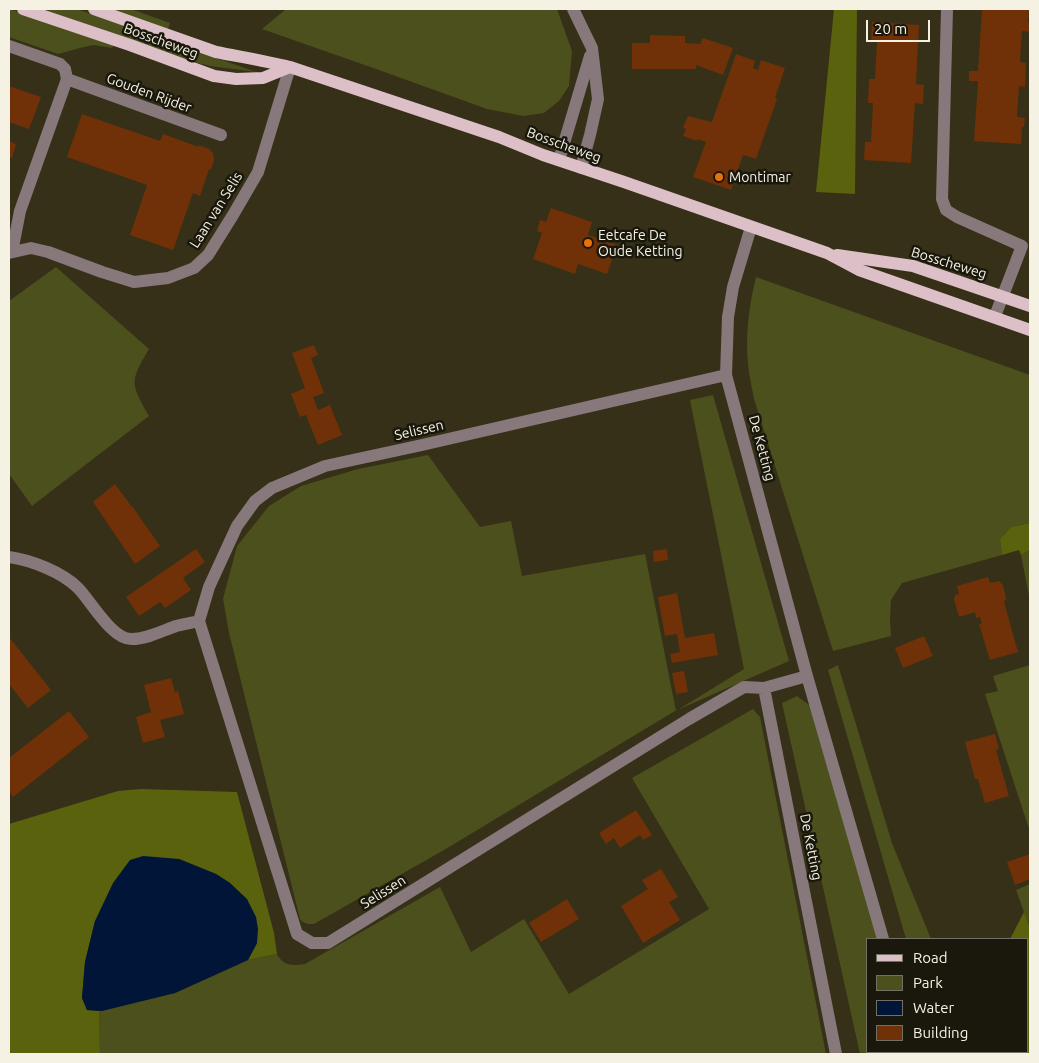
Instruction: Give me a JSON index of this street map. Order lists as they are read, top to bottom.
{
  "streets": {
    "main road": ["Bosscheweg"],
    "street": [
      "Gouden Rijder",
      "Laan van Selis",
      "Selissen",
      "De Ketting"
    ]
  },
  "crossings": [
    ["Bosscheweg", "Laan van Selis"],
    ["Bosscheweg", "De Ketting"],
    ["Selissen", "De Ketting"]
  ],
  "places": ["Montimar", "Eetcafe De Oude Ketting"],
  "legend": [
    "Road",
    "Park",
    "Water",
    "Building"
  ],
  "scale_bar": "20 m"
}
